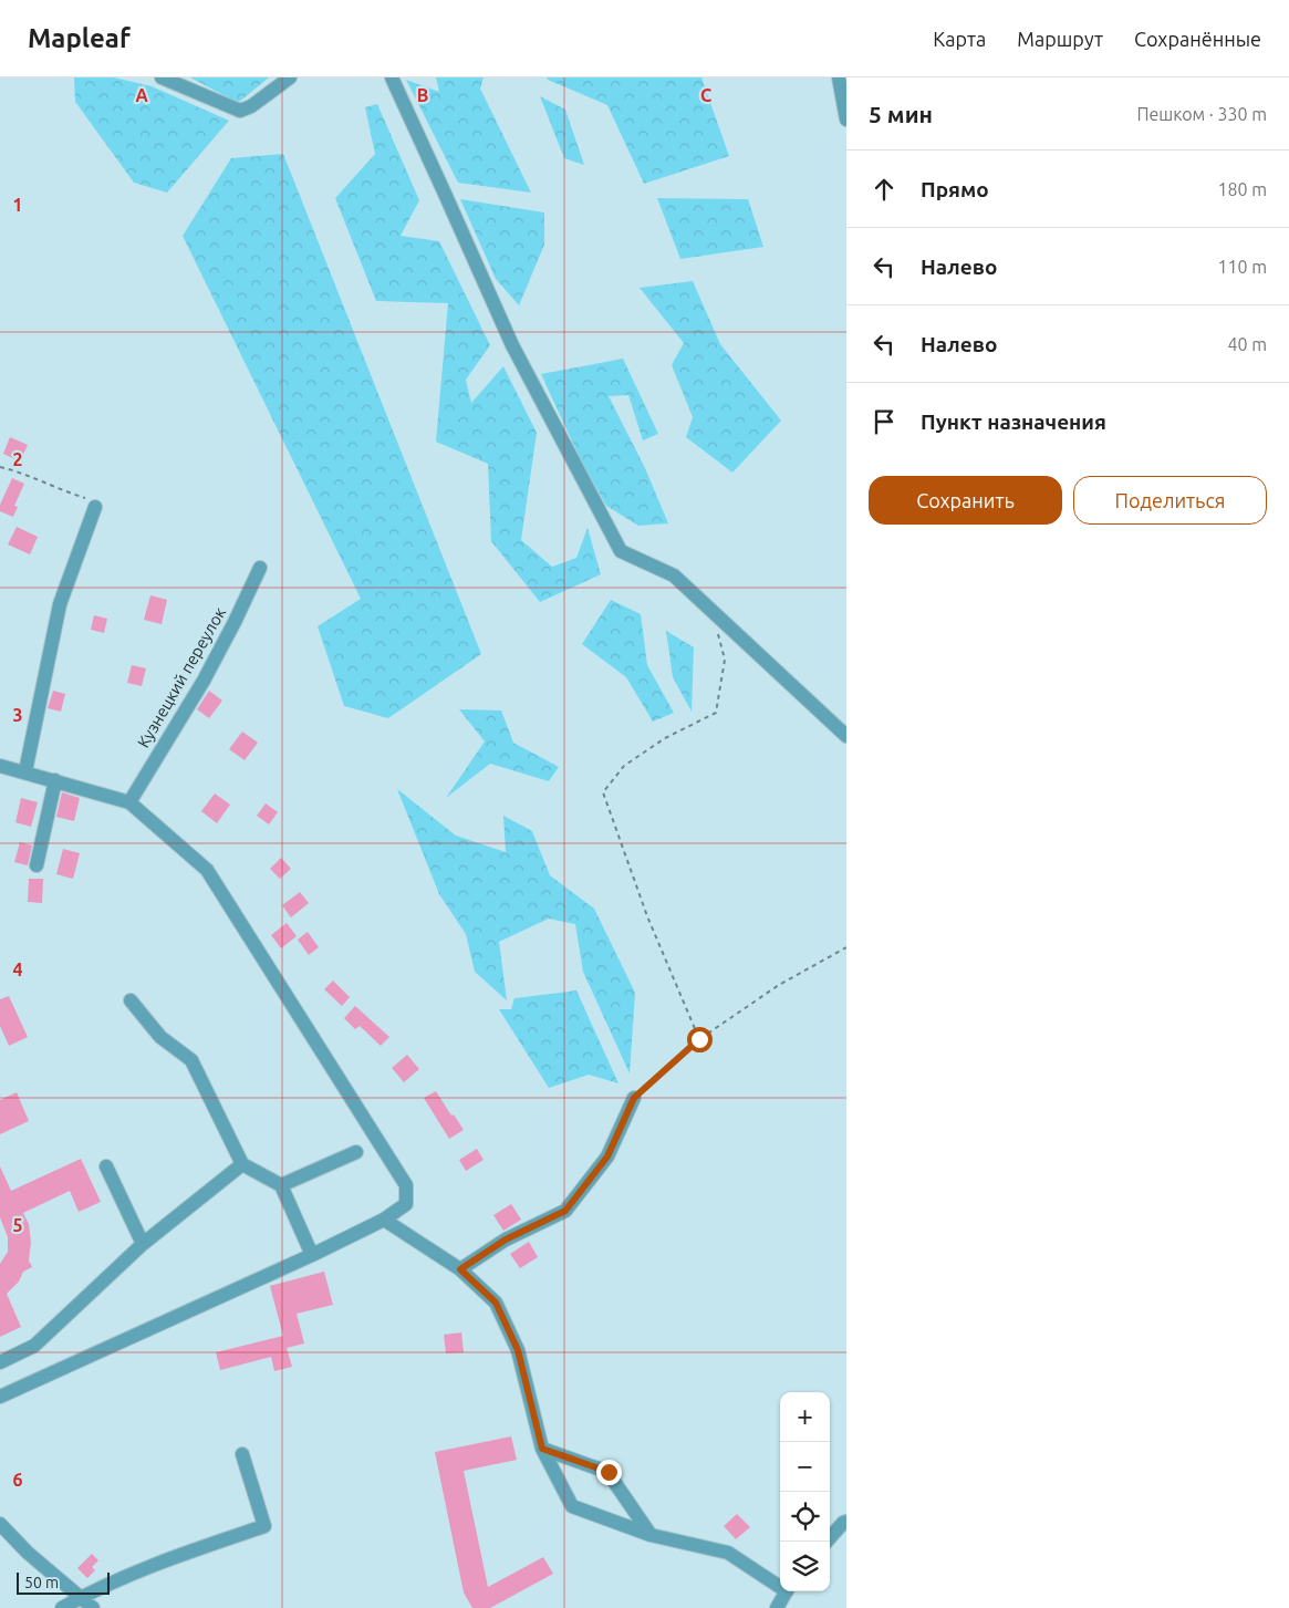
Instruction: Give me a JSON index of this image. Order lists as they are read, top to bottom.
{
  "streets": {
    "street": ["Кузнецкий переулок"]
  },
  "scale_bar": "50 m",
  "page": {
    "header": "Mapleaf",
    "nav": ["Карта", "Маршрут", "Сохранённые"],
    "heading": ["5 мин", "Пешком · 330 m"],
    "list": [
      ["Прямо", "180 m"],
      ["Налево", "110 m"],
      ["Налево", "40 m"],
      "Пункт назначения"
    ],
    "buttons": ["Сохранить", "Поделиться"],
    "map_buttons": ["+", "−"],
    "scale": "50 m"
  },
  "grid": {
    "columns": ["A", "B", "C"],
    "rows": [
      "1",
      "2",
      "3",
      "4",
      "5",
      "6"
    ]
  }
}
